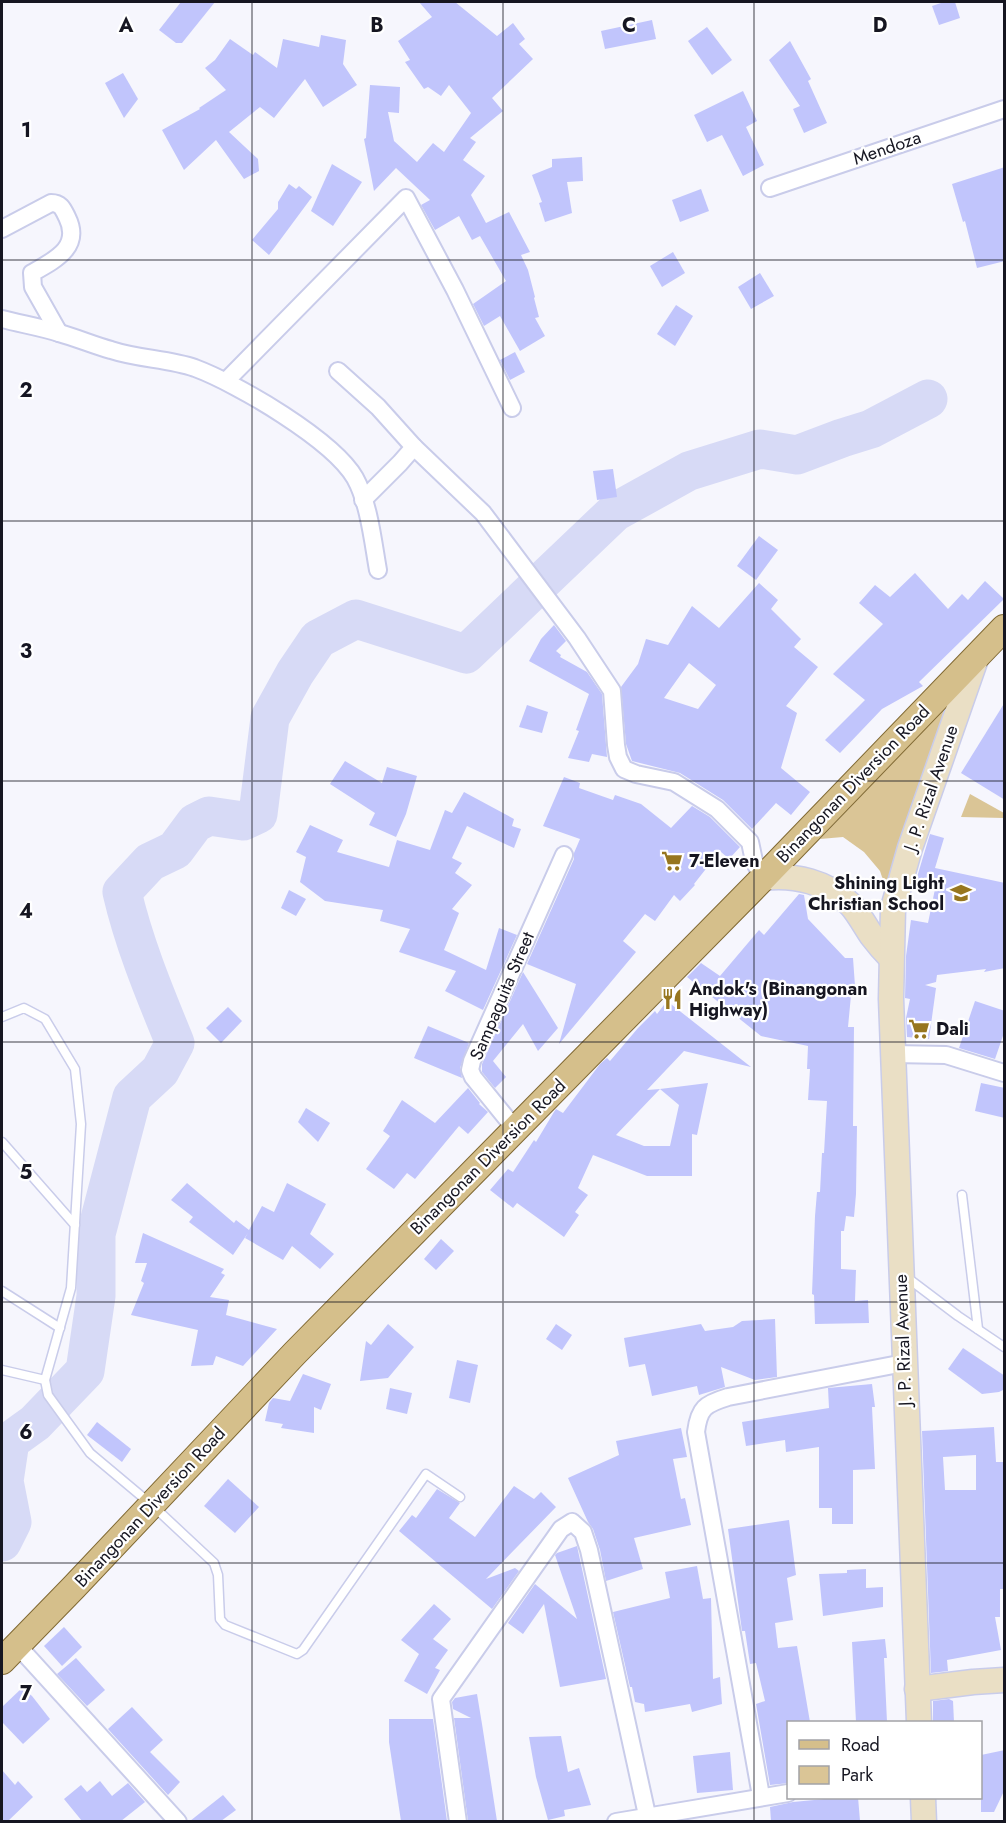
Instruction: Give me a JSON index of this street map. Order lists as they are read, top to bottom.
{
  "streets": {
    "main road": ["Binangonan Diversion Road", "J. P. Rizal Avenue"],
    "street": ["Mendoza", "Sampaguita Street"]
  },
  "crossings": [
    ["Binangonan Diversion Road", "J. P. Rizal Avenue"],
    ["Binangonan Diversion Road", "Sampaguita Street"]
  ],
  "places": {
    "supermarket": ["7-Eleven", "Dali"],
    "school or university": ["Shining Light Christian School"],
    "restaurant": ["Andok's (Binangonan Highway)"]
  },
  "legend": ["Road", "Park"],
  "grid": {
    "columns": [
      "A",
      "B",
      "C",
      "D"
    ],
    "rows": [
      "1",
      "2",
      "3",
      "4",
      "5",
      "6",
      "7"
    ]
  }
}
